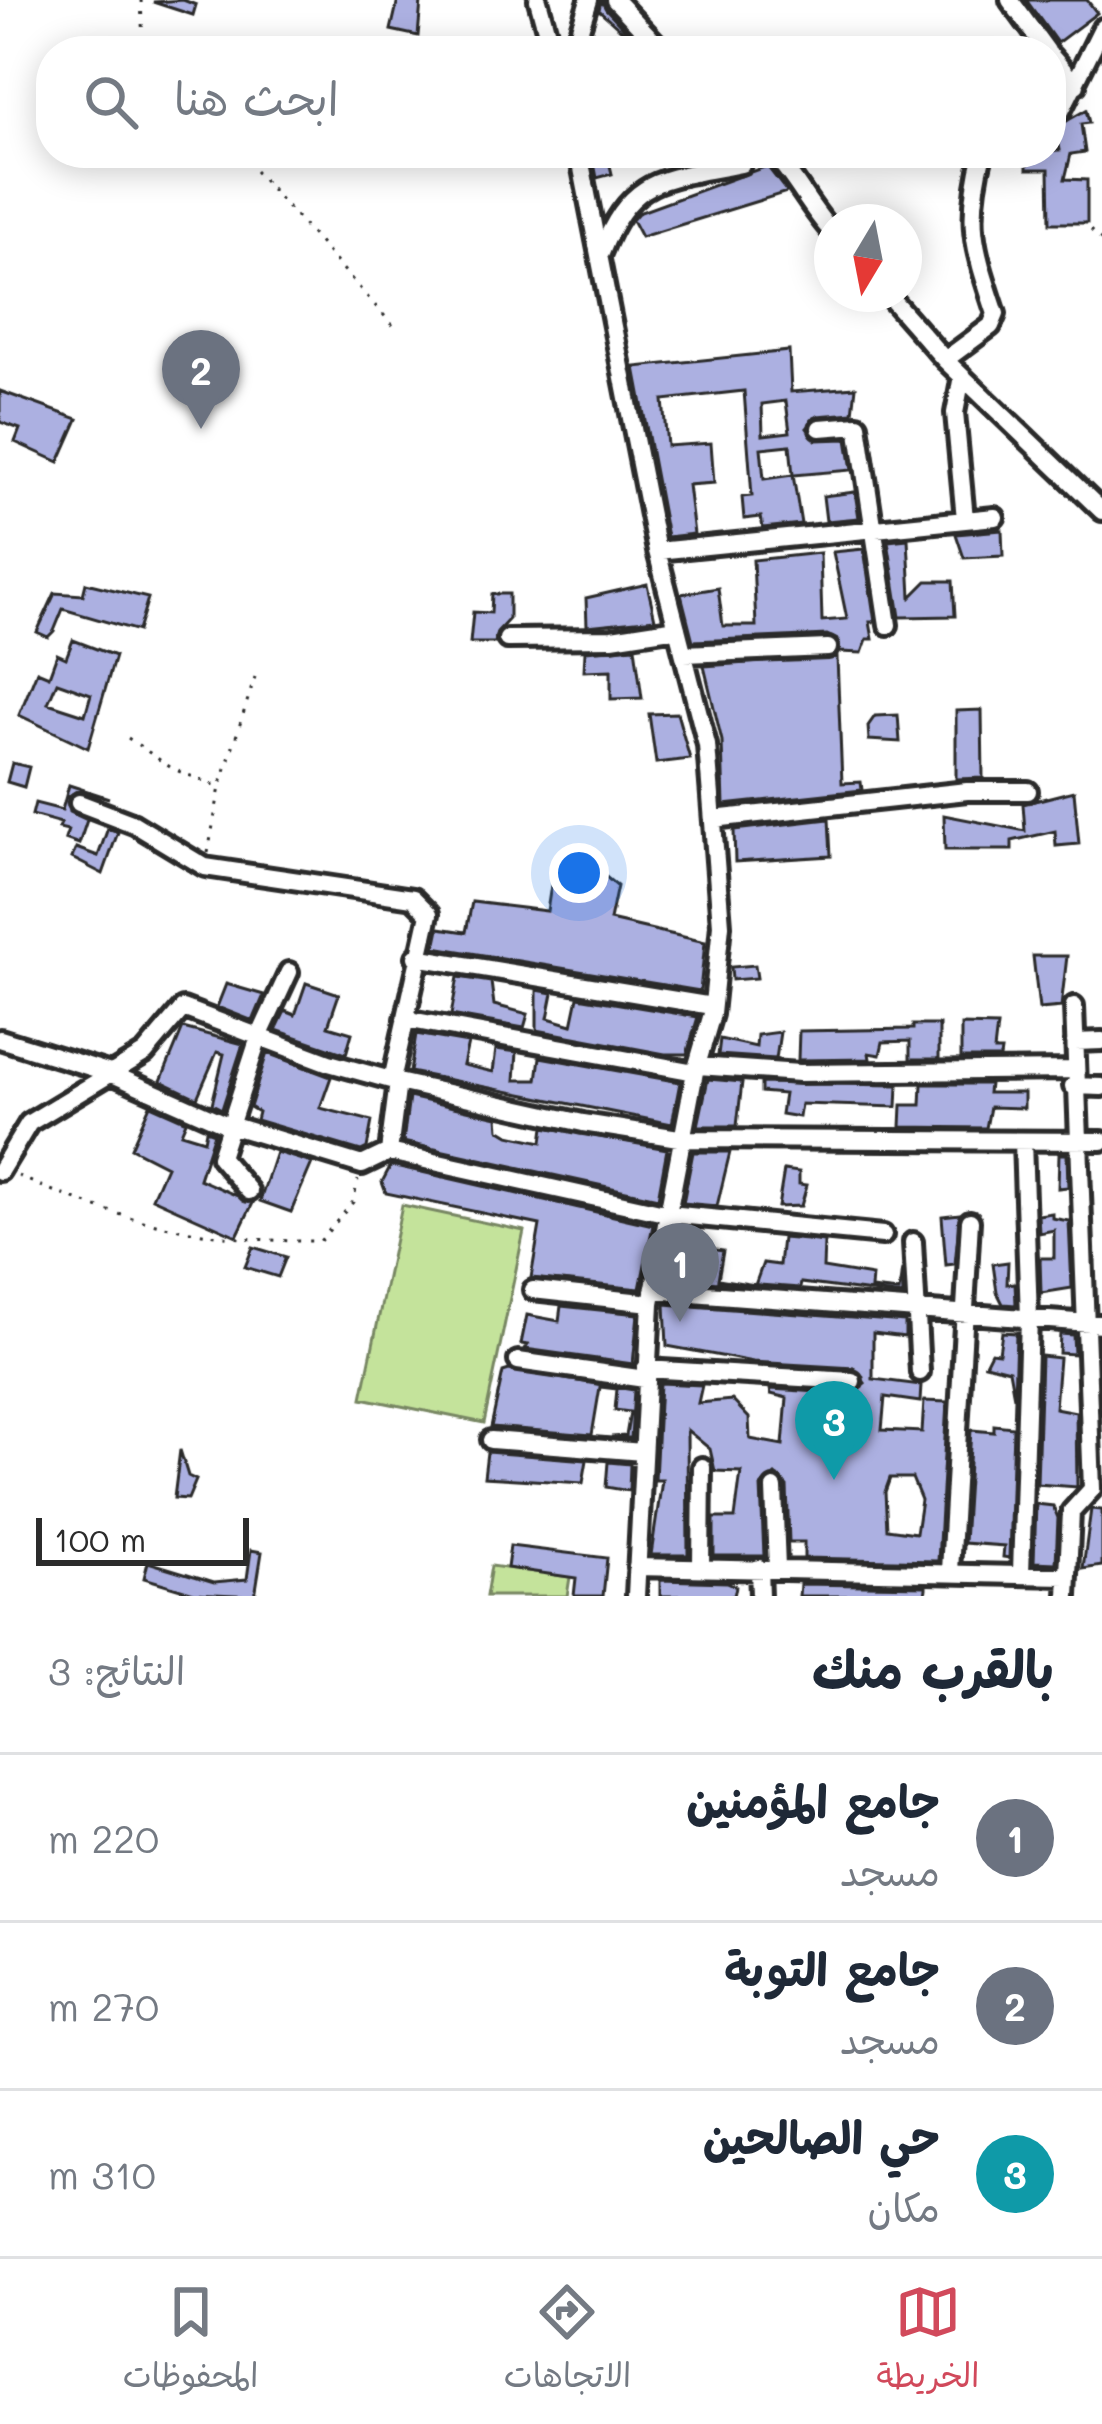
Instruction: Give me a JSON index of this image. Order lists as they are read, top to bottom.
{
  "scale_bar": "100 m",
  "north": "bottom",
  "page": {
    "search": "ابحث هنا",
    "pins": ["2", "1", "3"],
    "scale": "100 m",
    "heading": ["بالقرب منك", "النتائج: 3"],
    "list": [
      {
        "mark": "1",
        "name": "جامع المؤمنين",
        "note": "مسجد",
        "value": "220 m"
      },
      {
        "mark": "2",
        "name": "جامع التوبة",
        "note": "مسجد",
        "value": "270 m"
      },
      {
        "mark": "3",
        "name": "حي الصالحين",
        "note": "مكان",
        "value": "310 m"
      }
    ],
    "nav": ["الخريطة", "الاتجاهات", "المحفوظات"]
  }
}
